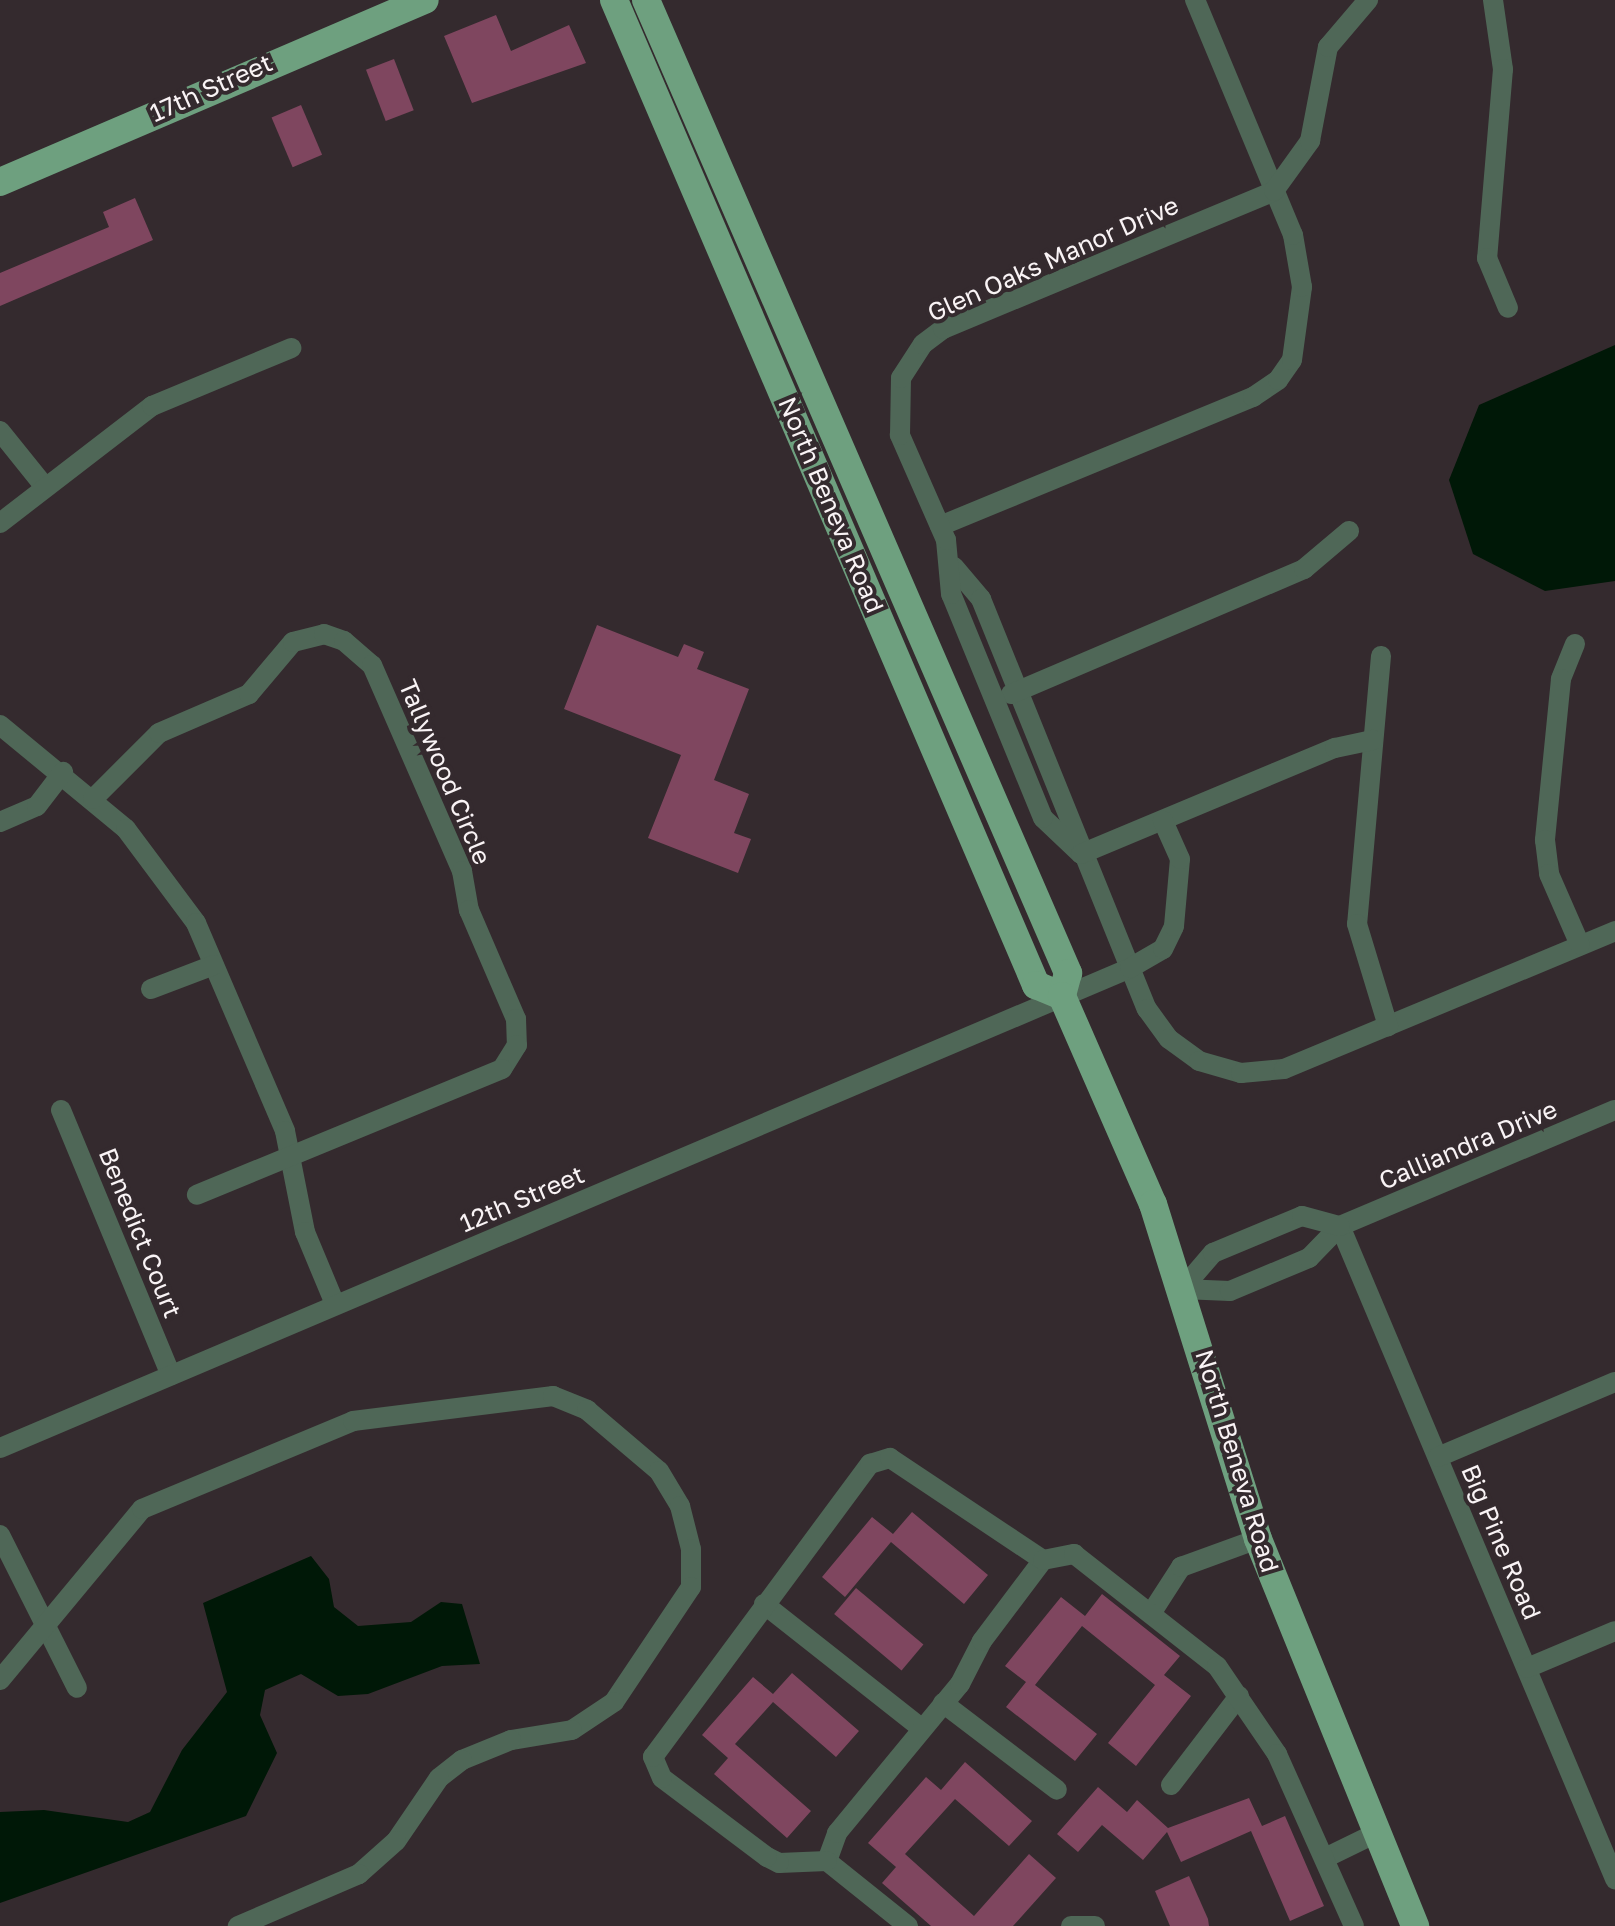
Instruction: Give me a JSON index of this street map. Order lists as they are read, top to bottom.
{
  "streets": {
    "main road": ["17th Street", "North Beneva Road"],
    "street": [
      "Glen Oaks Manor Drive",
      "Tallywood Circle",
      "Calliandra Drive",
      "12th Street",
      "Benedict Court",
      "Big Pine Road"
    ]
  },
  "crossings": [
    ["North Beneva Road", "Calliandra Drive"],
    ["North Beneva Road", "12th Street"],
    ["Calliandra Drive", "Big Pine Road"],
    ["12th Street", "Benedict Court"]
  ]
}
